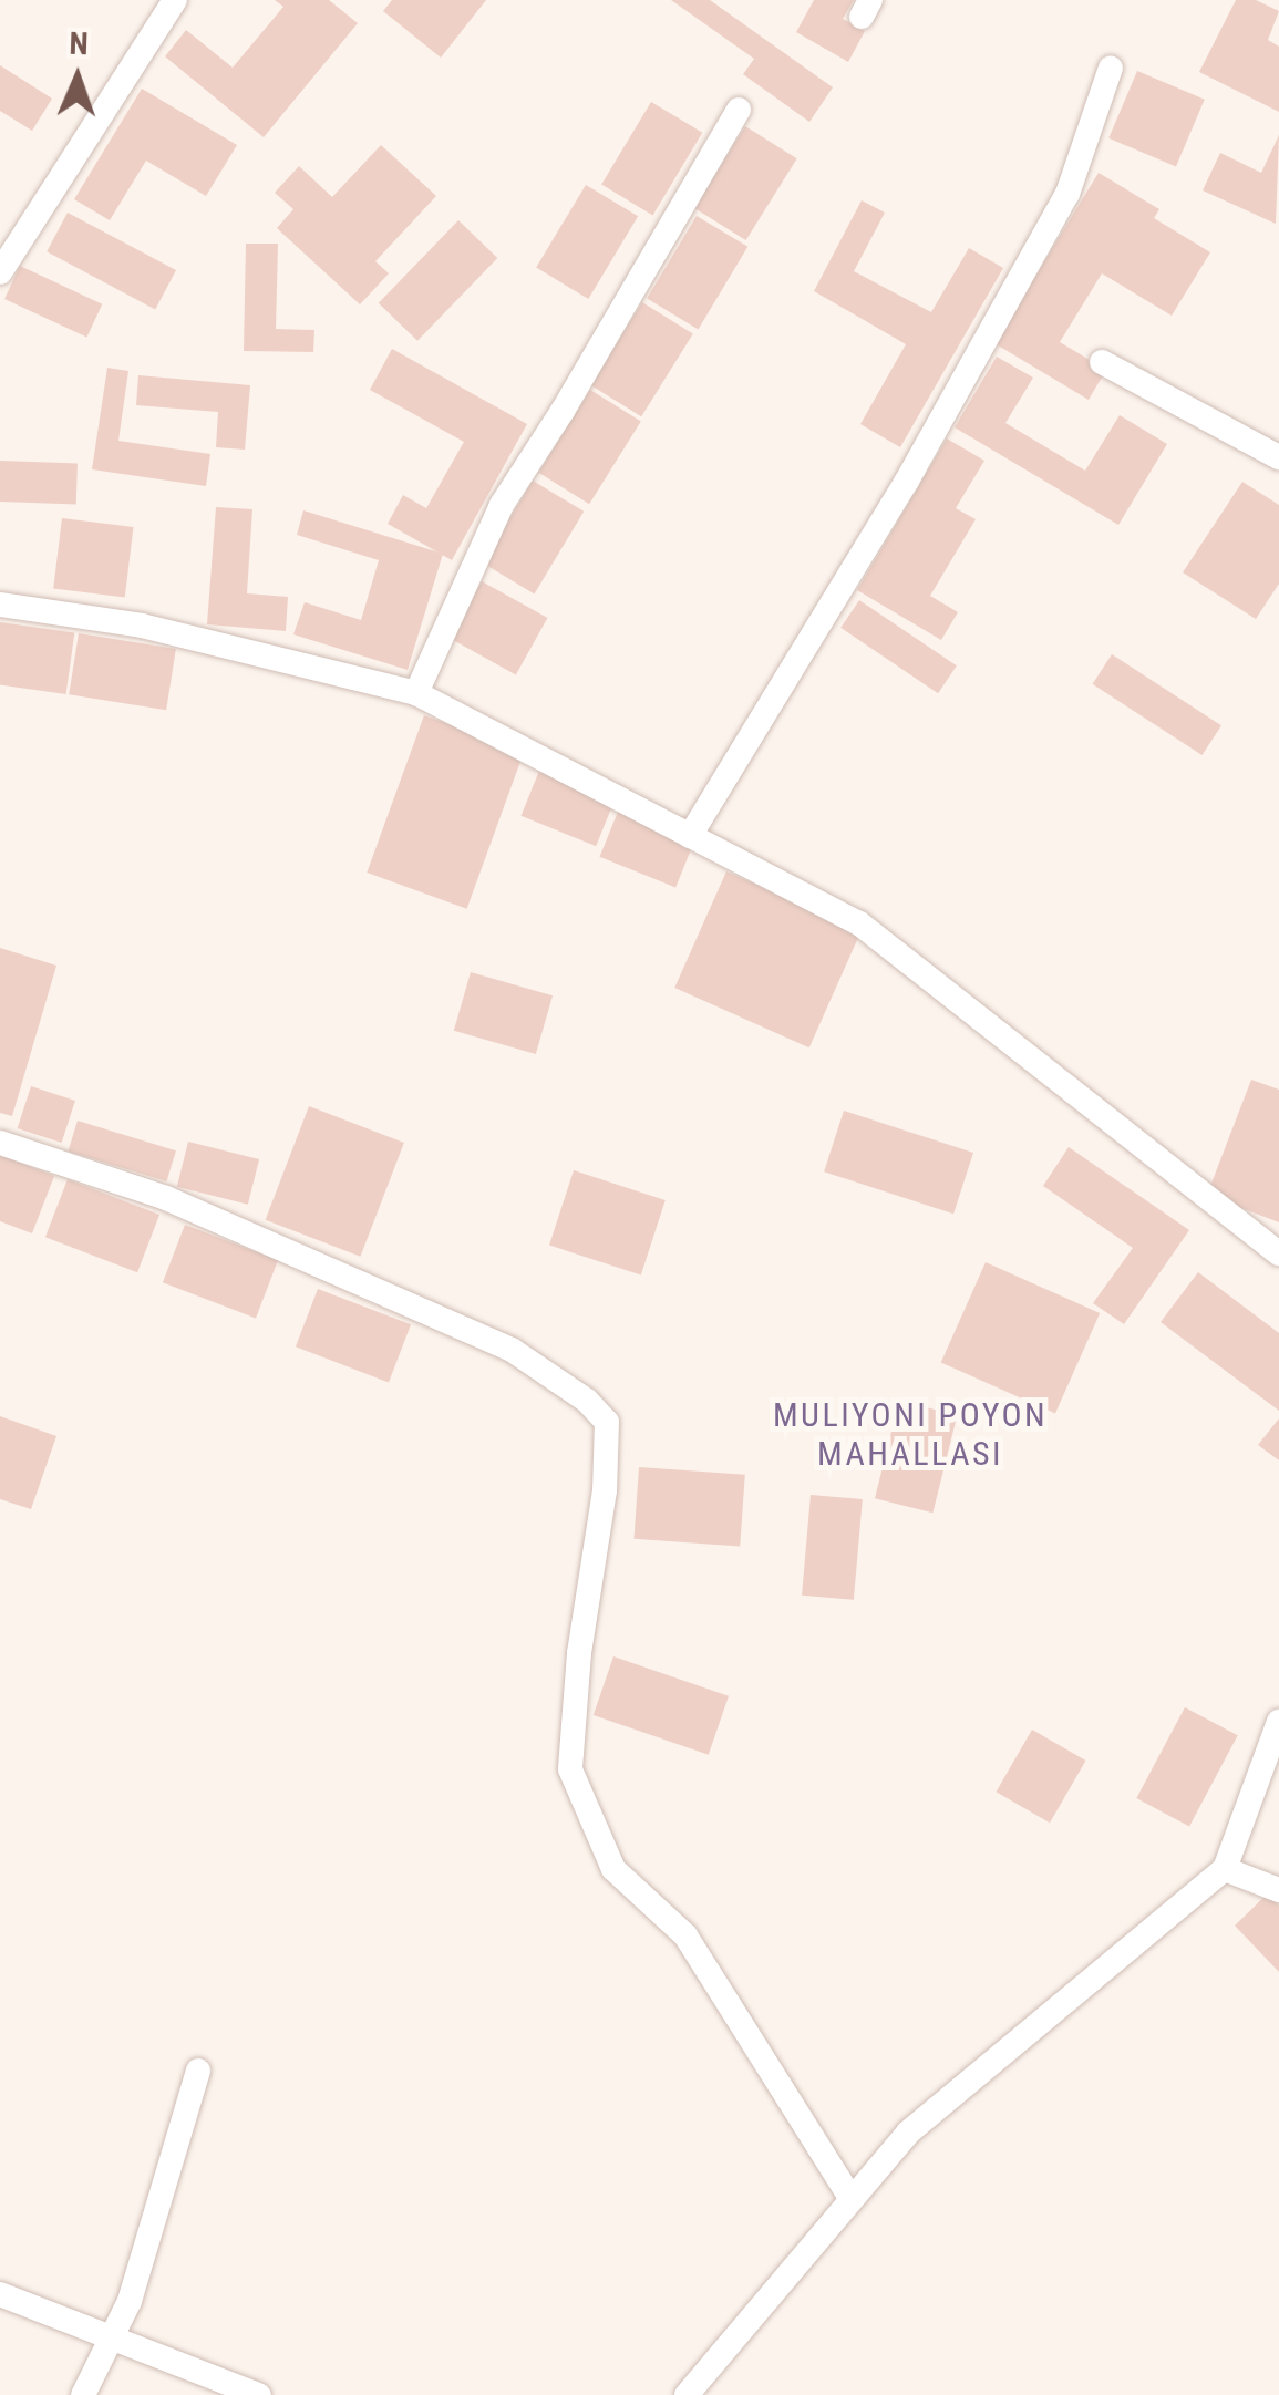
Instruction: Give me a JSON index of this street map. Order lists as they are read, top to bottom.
{
  "districts": ["MULIYONI POYON MAHALLASI"],
  "north": "top"
}
